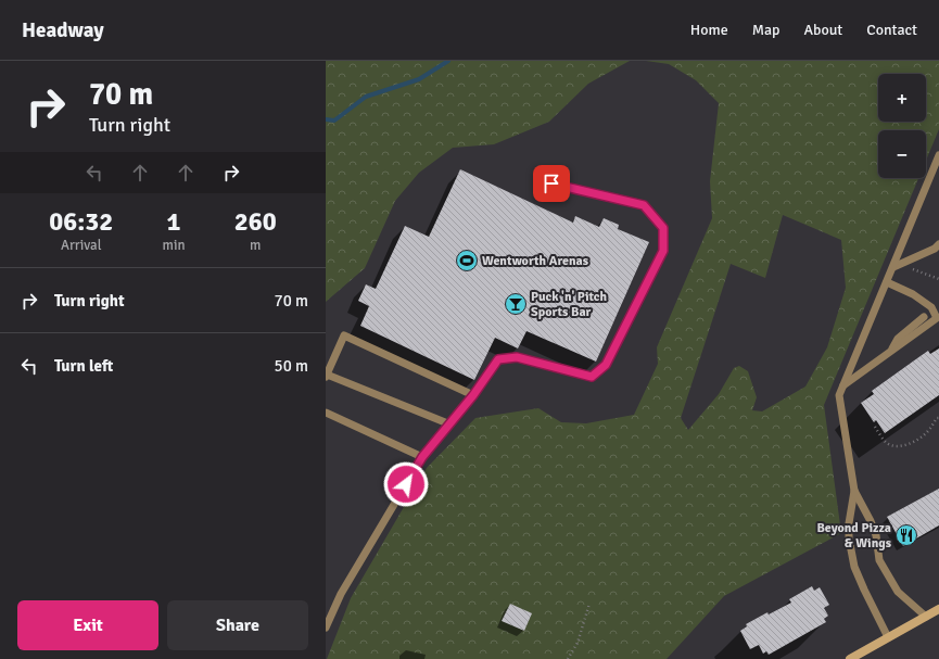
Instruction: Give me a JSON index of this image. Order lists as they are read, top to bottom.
{
  "places": {
    "sports": ["Wentworth Arenas"],
    "bar": ["Puck 'n' Pitch Sports Bar"],
    "restaurant": ["Beyond Pizza & Wings"]
  },
  "page": {
    "header": "Headway",
    "nav": [
      "Home",
      "Map",
      "About",
      "Contact"
    ],
    "turn": ["70 m", "Turn right"],
    "map_buttons": ["+", "−"],
    "eta": [
      "06:32",
      "Arrival",
      "1",
      "min",
      "260",
      "m"
    ],
    "list": [
      {
        "name": "Turn right",
        "value": "70 m"
      },
      {
        "name": "Turn left",
        "value": "50 m"
      }
    ],
    "buttons": ["Exit", "Share"]
  }
}
